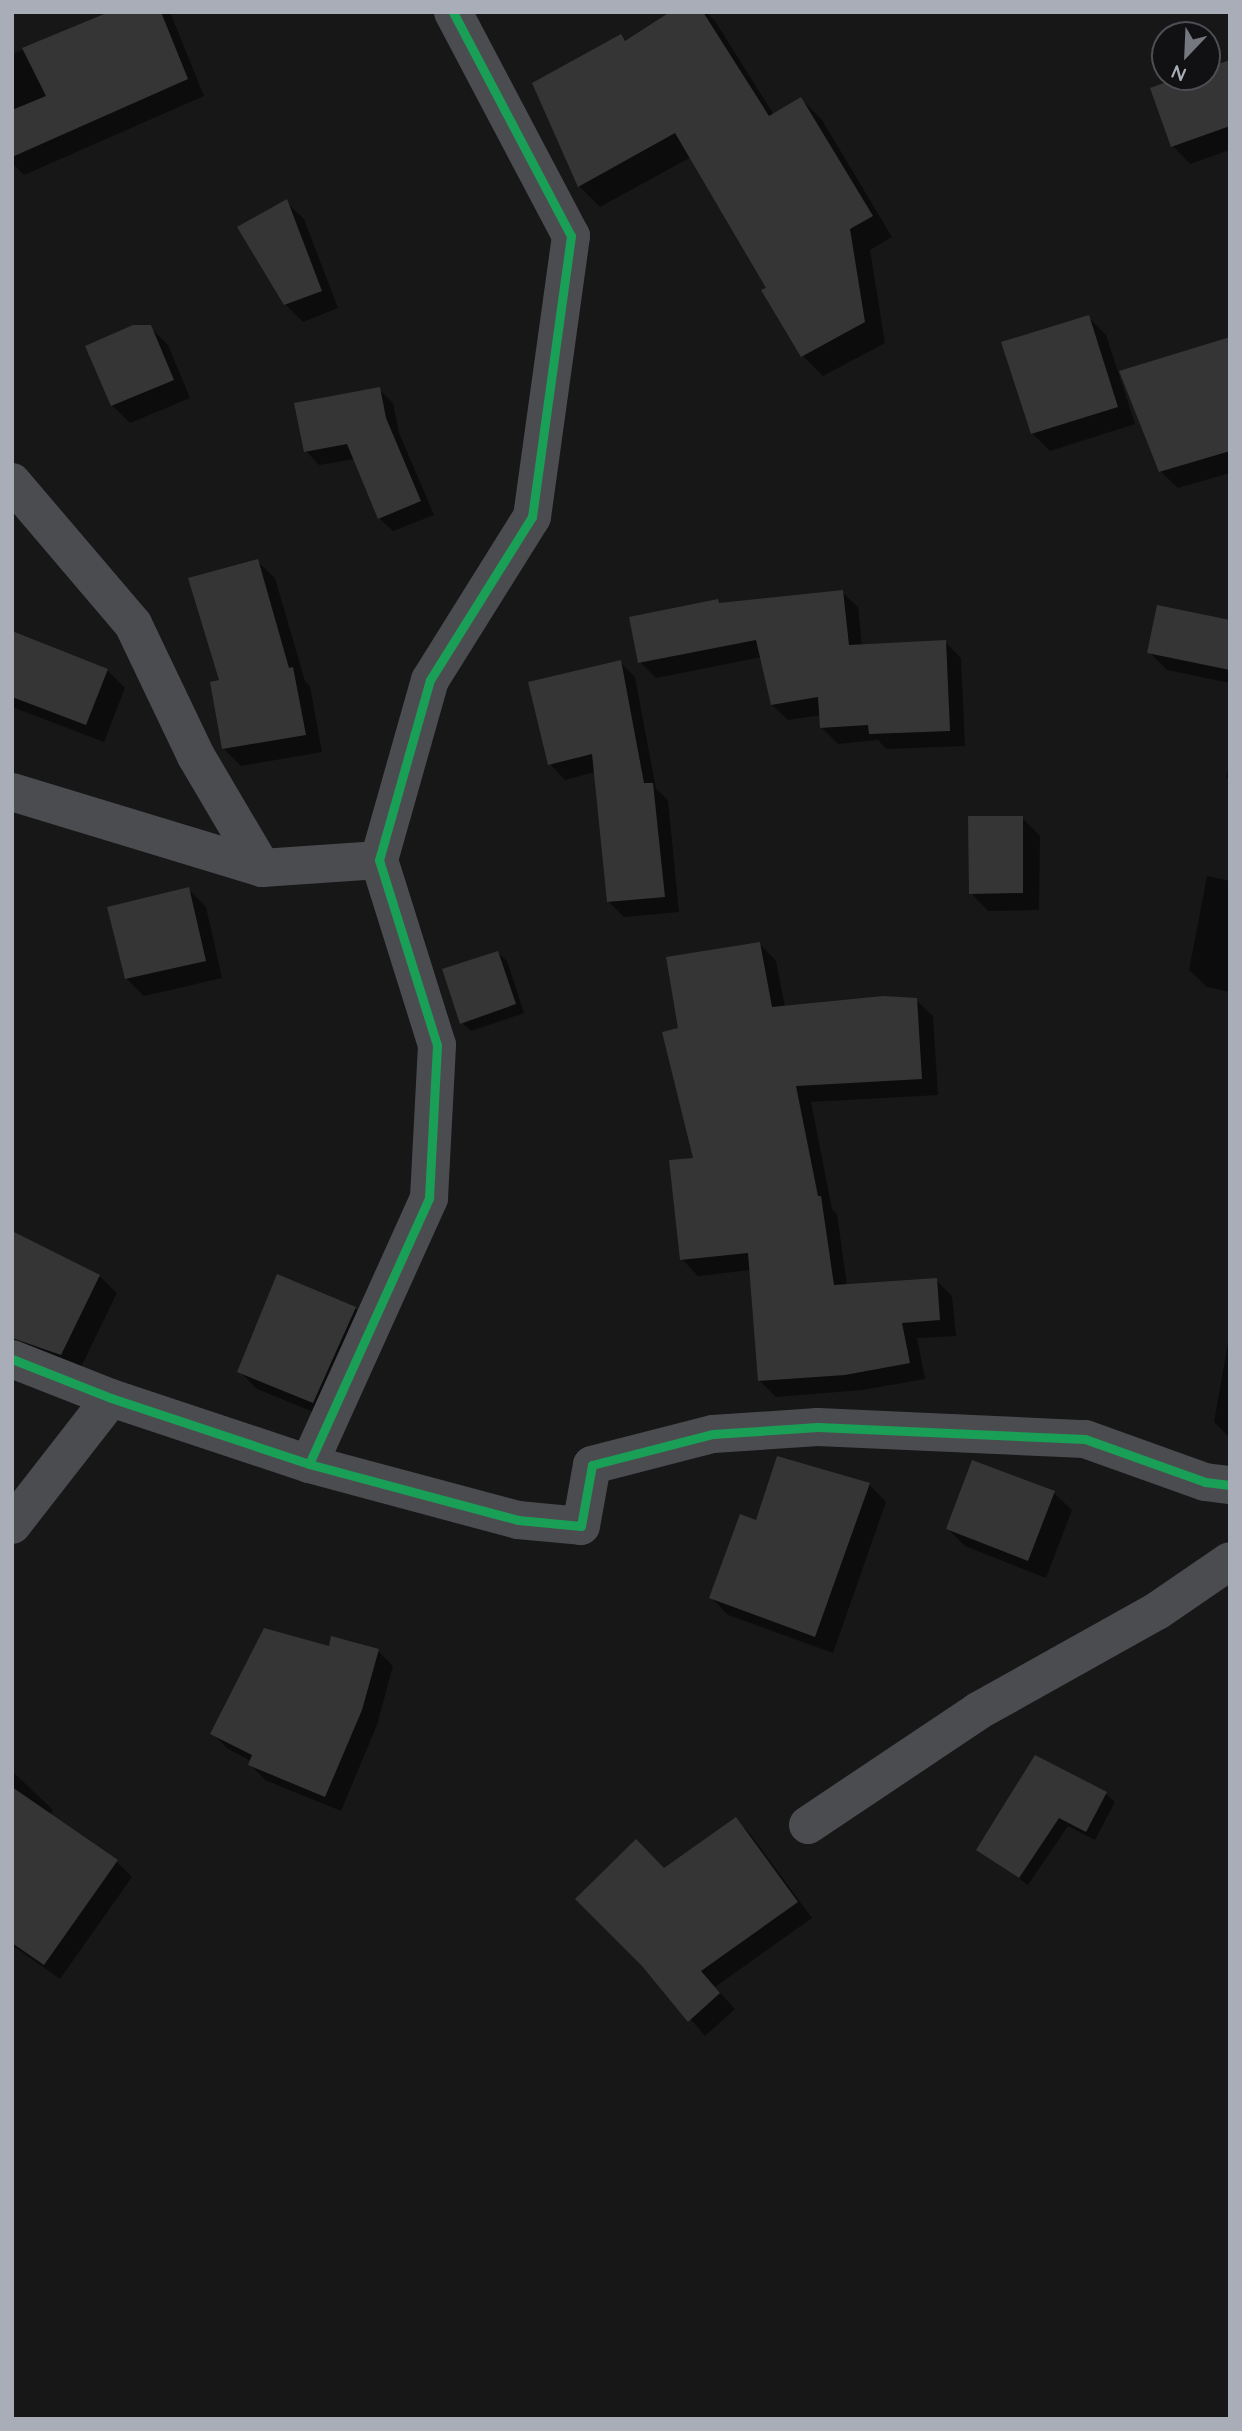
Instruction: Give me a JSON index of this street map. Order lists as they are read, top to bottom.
{
  "north": "bottom left"
}
